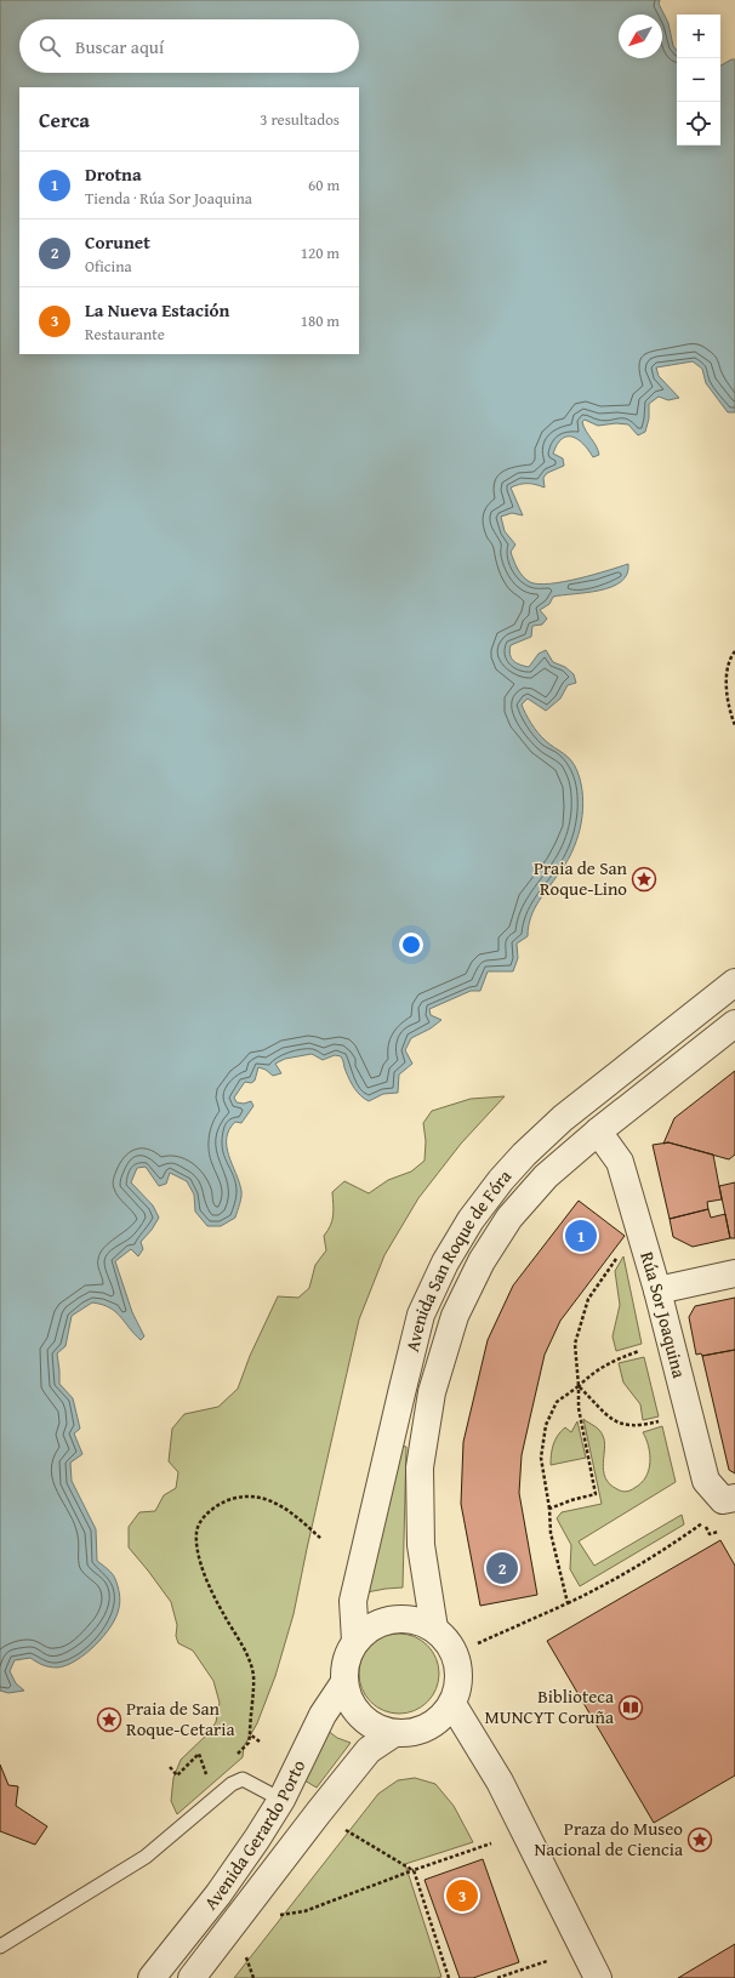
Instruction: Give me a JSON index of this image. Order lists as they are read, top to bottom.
{
  "streets": {
    "street": ["Avenida San Roque de Fóra", "Rúa Sor Joaquina", "Avenida Gerardo Porto"]
  },
  "crossings": [
    ["Avenida San Roque de Fóra", "Rúa Sor Joaquina"],
    ["Avenida San Roque de Fóra", "Avenida Gerardo Porto"]
  ],
  "places": {
    "place": ["Praia de San Roque-Lino", "Praia de San Roque-Cetaria", "Praza do Museo Nacional de Ciencia"],
    "library": ["Biblioteca MUNCYT Coruña"]
  },
  "north": "bottom left",
  "page": {
    "map_buttons": ["+", "−"],
    "search": "Buscar aquí",
    "heading": ["Cerca", "3 resultados"],
    "list": [
      {
        "mark": "1",
        "name": "Drotna",
        "note": "Tienda · Rúa Sor Joaquina",
        "value": "60 m"
      },
      {
        "mark": "2",
        "name": "Corunet",
        "note": "Oficina",
        "value": "120 m"
      },
      {
        "mark": "3",
        "name": "La Nueva Estación",
        "note": "Restaurante",
        "value": "180 m"
      }
    ],
    "pins": ["1", "2", "3"]
  }
}
